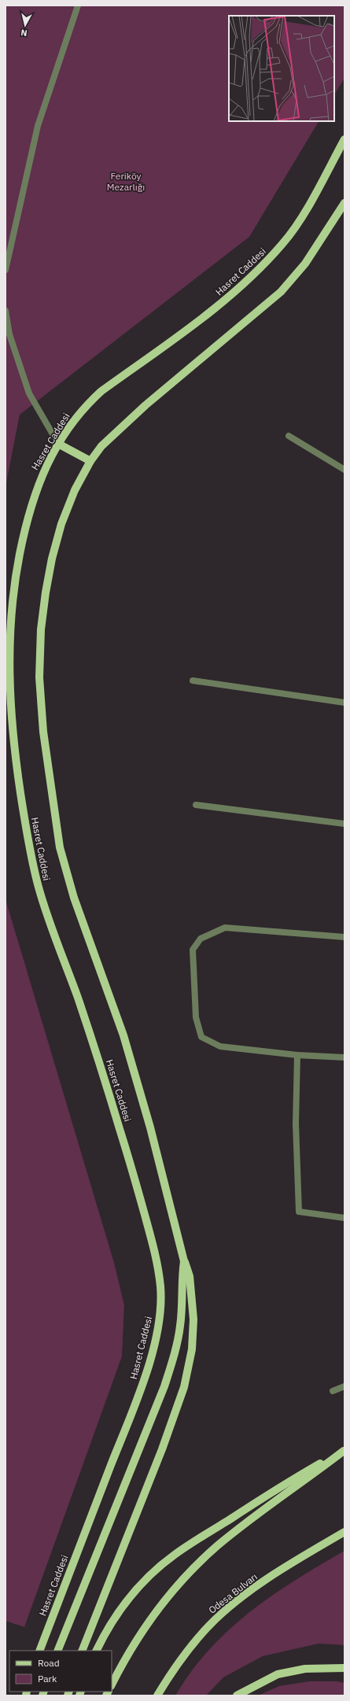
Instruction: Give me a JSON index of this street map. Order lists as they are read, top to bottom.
{
  "streets": {
    "main road": ["Hasret Caddesi", "Odesa Bulvarı"]
  },
  "parks": ["Feriköy Mezarlığı"],
  "legend": ["Road", "Park"],
  "north": "bottom"
}
